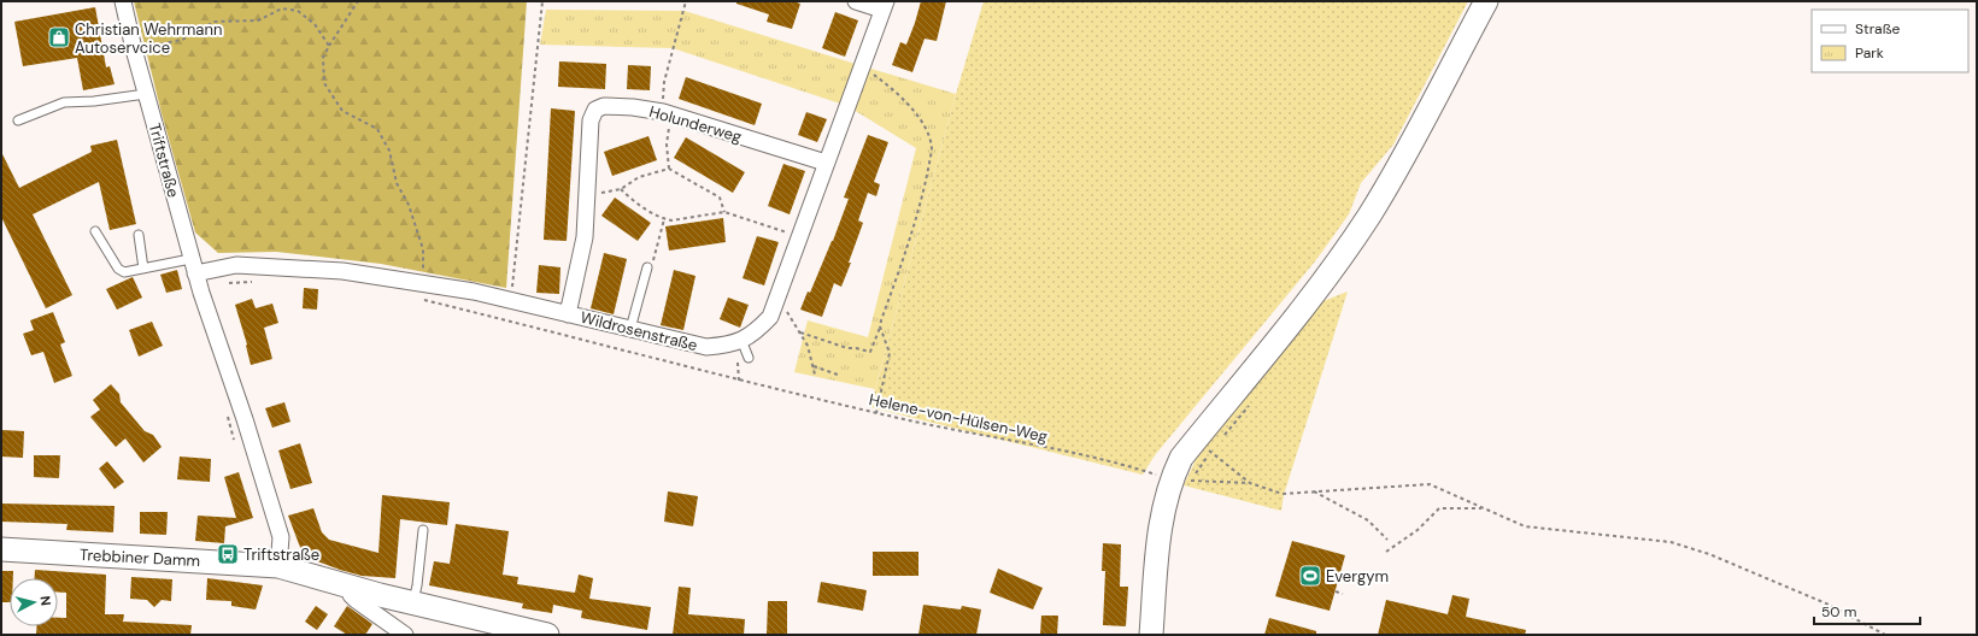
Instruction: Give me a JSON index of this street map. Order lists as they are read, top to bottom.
{
  "streets": {
    "main road": ["Trebbiner Damm"],
    "street": ["Holunderweg", "Triftstraße", "Wildrosenstraße"],
    "path": ["Helene-von-Hülsen-Weg"]
  },
  "crossings": [
    ["Holunderweg", "Wildrosenstraße"],
    ["Triftstraße", "Wildrosenstraße"],
    ["Triftstraße", "Trebbiner Damm"],
    ["Wildrosenstraße", "Helene-von-Hülsen-Weg"]
  ],
  "places": {
    "shop": ["Christian Wehrmann Autoservcice"],
    "bus stop": ["Triftstraße"],
    "sports": ["Evergym"]
  },
  "legend": ["Straße", "Park"],
  "scale_bar": "50 m",
  "north": "right"
}
